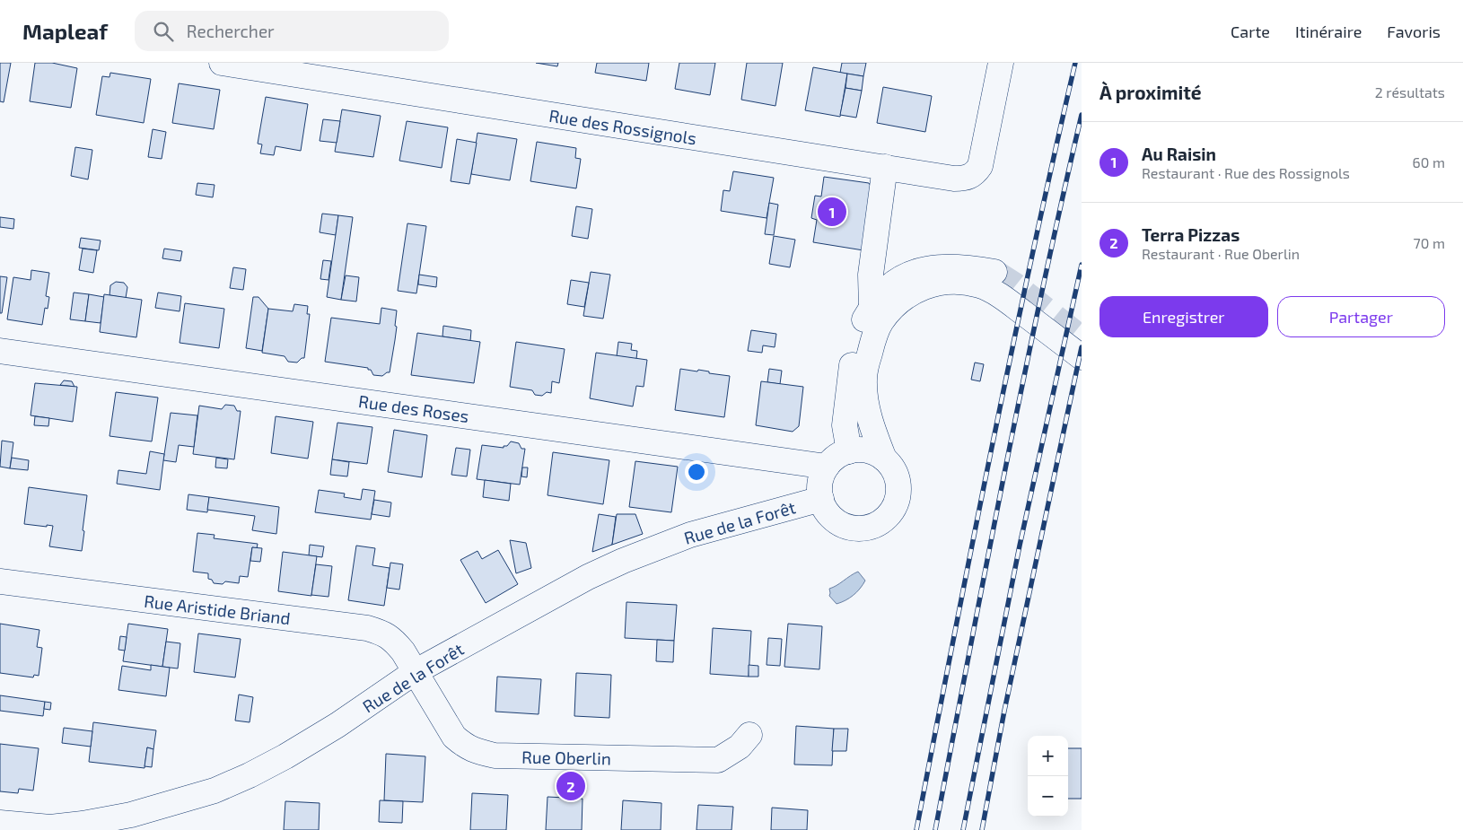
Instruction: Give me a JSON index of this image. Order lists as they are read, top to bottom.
{
  "streets": {
    "street": [
      "Rue des Rossignols",
      "Rue des Roses",
      "Rue de la Forêt",
      "Rue Aristide Briand",
      "Rue Oberlin"
    ]
  },
  "crossings": [
    ["Rue des Roses", "Rue de la Forêt"],
    ["Rue de la Forêt", "Rue Aristide Briand"],
    ["Rue de la Forêt", "Rue Oberlin"],
    ["Rue Aristide Briand", "Rue Oberlin"]
  ],
  "page": {
    "header": "Mapleaf",
    "search": "Rechercher",
    "nav": ["Carte", "Itinéraire", "Favoris"],
    "heading": ["À proximité", "2 résultats"],
    "list": [
      {
        "mark": "1",
        "name": "Au Raisin",
        "note": "Restaurant · Rue des Rossignols",
        "value": "60 m"
      },
      {
        "mark": "2",
        "name": "Terra Pizzas",
        "note": "Restaurant · Rue Oberlin",
        "value": "70 m"
      }
    ],
    "pins": ["1", "2"],
    "buttons": ["Enregistrer", "Partager"],
    "map_buttons": ["+", "−"]
  }
}
